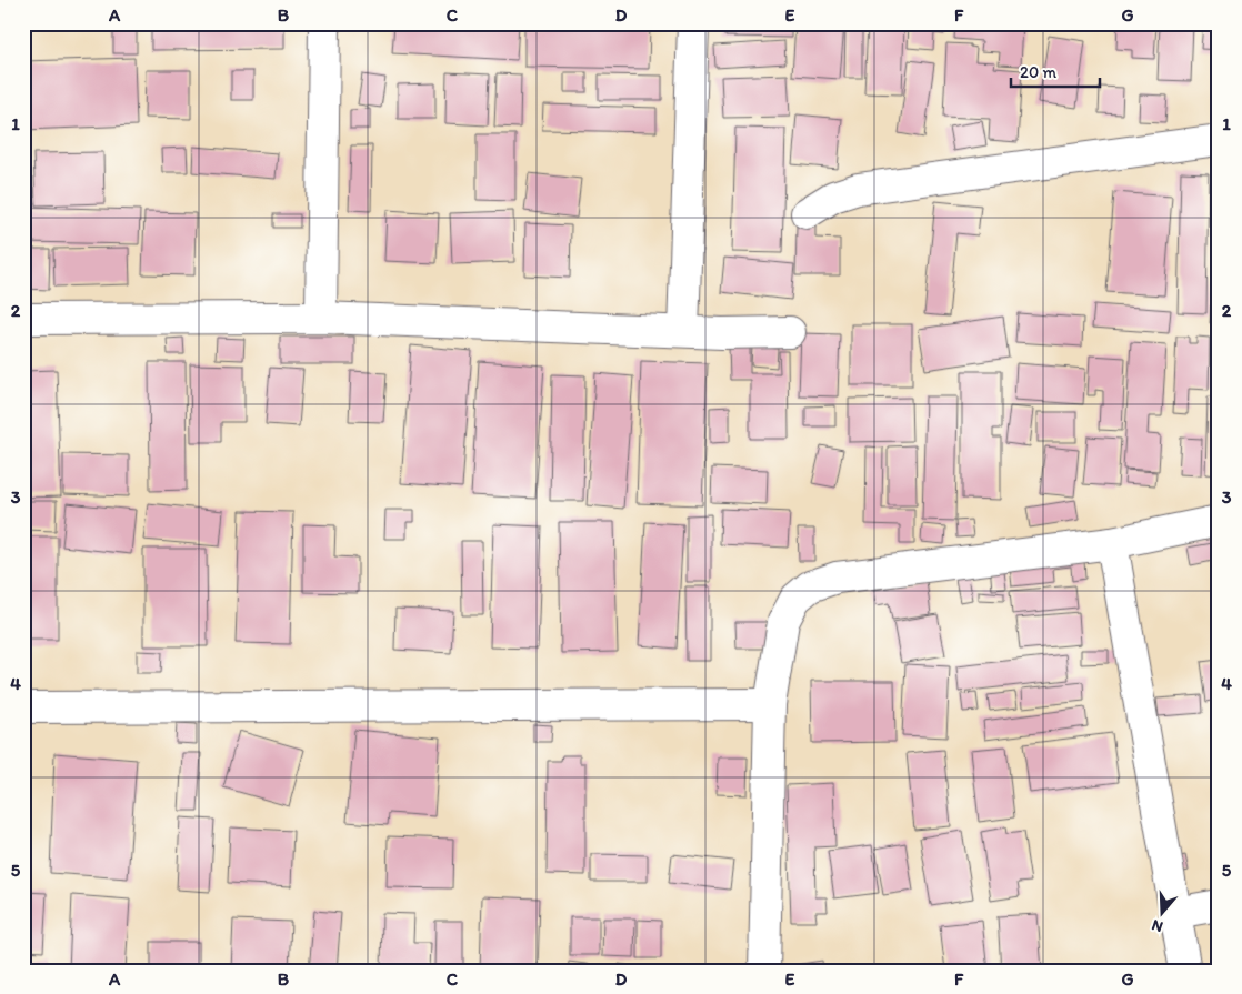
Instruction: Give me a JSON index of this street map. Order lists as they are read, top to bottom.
{
  "scale_bar": "20 m",
  "north": "bottom",
  "grid": {
    "columns": [
      "A",
      "B",
      "C",
      "D",
      "E",
      "F",
      "G"
    ],
    "rows": [
      "1",
      "2",
      "3",
      "4",
      "5"
    ]
  }
}
